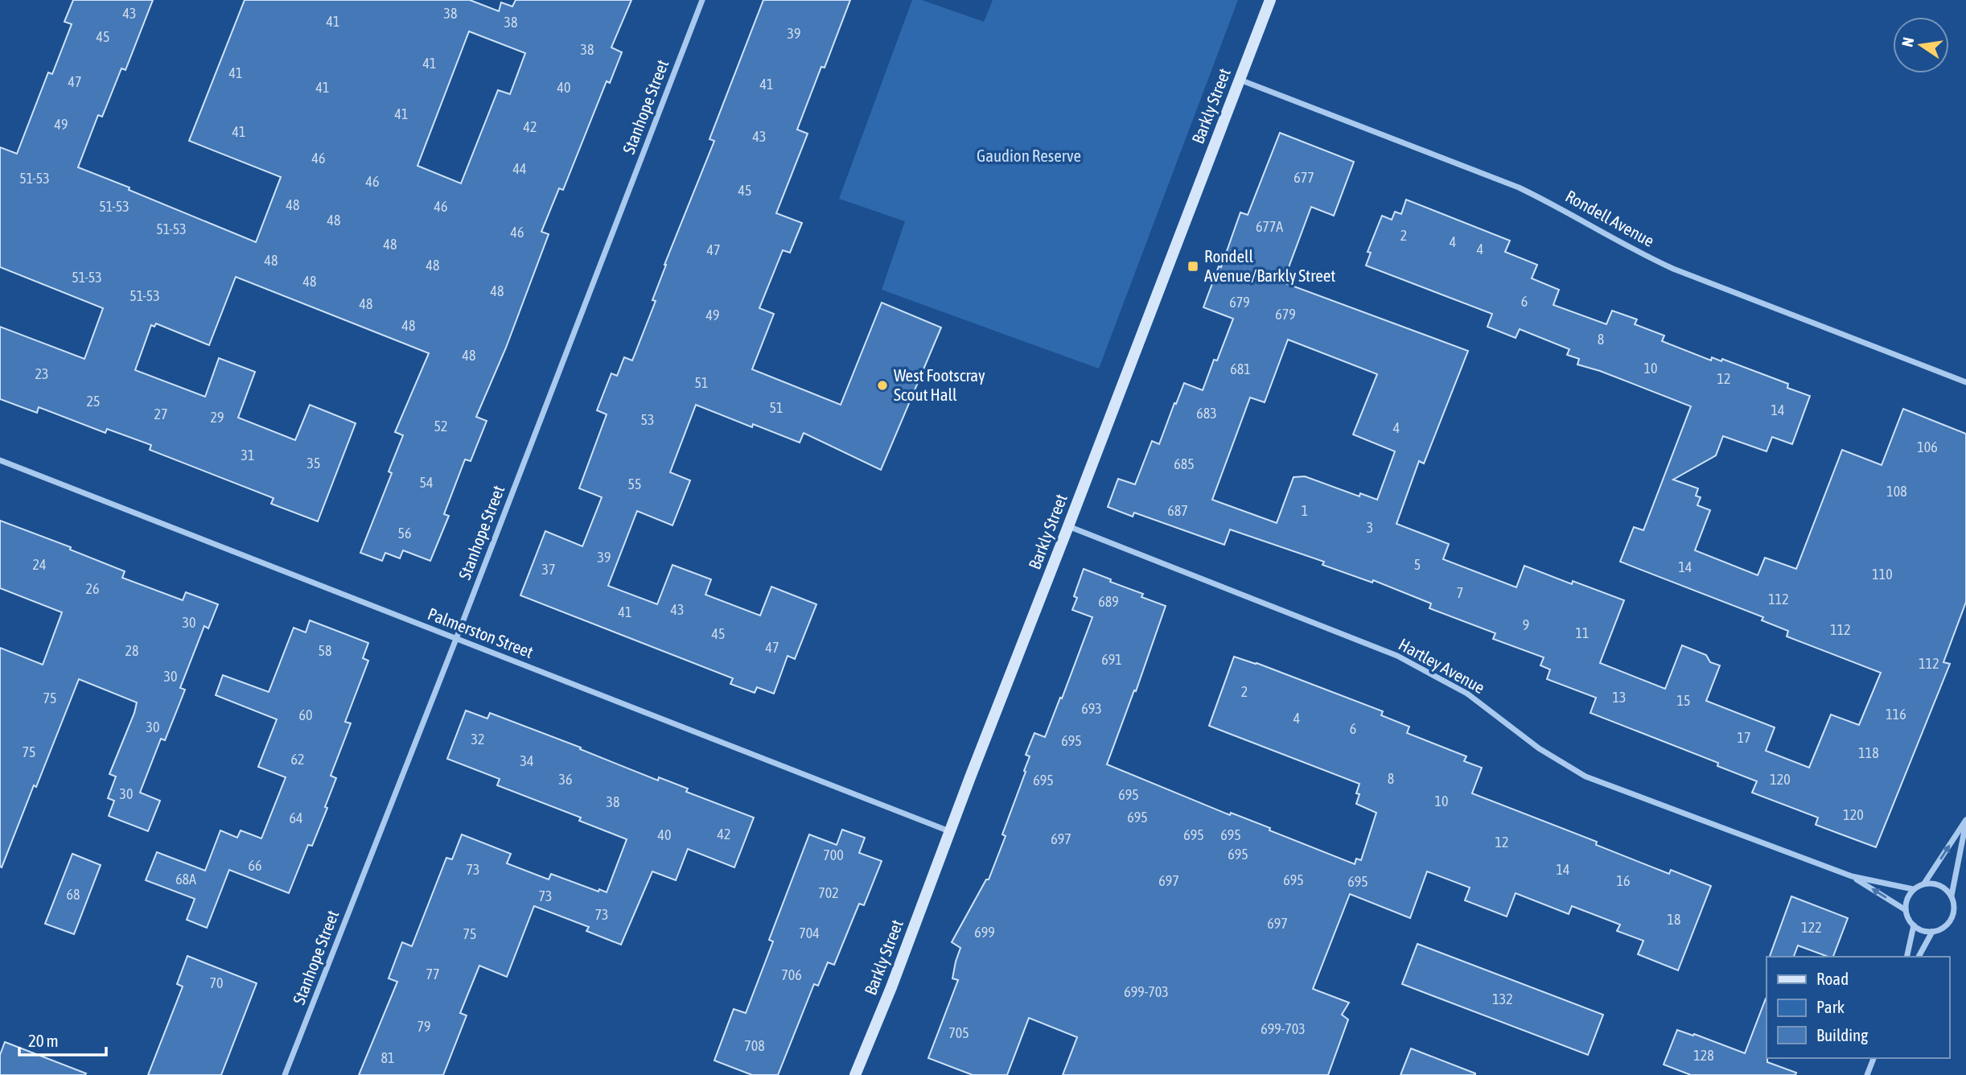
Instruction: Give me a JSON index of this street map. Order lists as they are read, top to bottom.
{
  "streets": {
    "street": [
      "Barkly Street",
      "Stanhope Street",
      "Rondell Avenue",
      "Palmerston Street",
      "Hartley Avenue"
    ]
  },
  "crossings": [
    ["Barkly Street", "Rondell Avenue"],
    ["Barkly Street", "Palmerston Street"],
    ["Barkly Street", "Hartley Avenue"],
    ["Stanhope Street", "Palmerston Street"]
  ],
  "parks": ["Gaudion Reserve"],
  "places": {
    "transit": ["Rondell Avenue/Barkly Street"],
    "other": ["West Footscray Scout Hall"]
  },
  "house_numbers": [
    "43",
    "38",
    "41",
    "38",
    "39",
    "45",
    "38",
    "41",
    "41",
    "47",
    "41",
    "41",
    "40",
    "41",
    "49",
    "42",
    "41",
    "43",
    "46",
    "44",
    "677",
    "51-53",
    "46",
    "45",
    "48",
    "51-53",
    "46",
    "48",
    "677A",
    "51-53",
    "46",
    "2",
    "4",
    "48",
    "4",
    "47",
    "48",
    "48",
    "51-53",
    "48",
    "48",
    "51-53",
    "6",
    "679",
    "48",
    "679",
    "49",
    "48",
    "8",
    "48",
    "10",
    "681",
    "23",
    "12",
    "51",
    "25",
    "51",
    "14",
    "683",
    "27",
    "29",
    "53",
    "52",
    "4",
    "106",
    "31",
    "35",
    "685",
    "54",
    "55",
    "108",
    "687",
    "1",
    "3",
    "56",
    "39",
    "24",
    "5",
    "14",
    "37",
    "110",
    "26",
    "7",
    "112",
    "689",
    "43",
    "41",
    "30",
    "9",
    "112",
    "11",
    "45",
    "47",
    "28",
    "58",
    "691",
    "112",
    "30",
    "2",
    "13",
    "75",
    "15",
    "693",
    "116",
    "60",
    "4",
    "30",
    "6",
    "17",
    "32",
    "695",
    "75",
    "118",
    "62",
    "34",
    "8",
    "36",
    "120",
    "695",
    "30",
    "695",
    "10",
    "38",
    "120",
    "695",
    "64",
    "42",
    "40",
    "695",
    "695",
    "697",
    "12",
    "695",
    "700",
    "66",
    "73",
    "14",
    "68A",
    "695",
    "697",
    "16",
    "695",
    "702",
    "68",
    "73",
    "73",
    "18",
    "697",
    "122",
    "699",
    "704",
    "75",
    "77",
    "706",
    "70",
    "699-703",
    "132",
    "79",
    "699-703",
    "705",
    "708",
    "128",
    "81"
  ],
  "legend": ["Road", "Park", "Building"],
  "scale_bar": "20 m",
  "north": "left"
}
